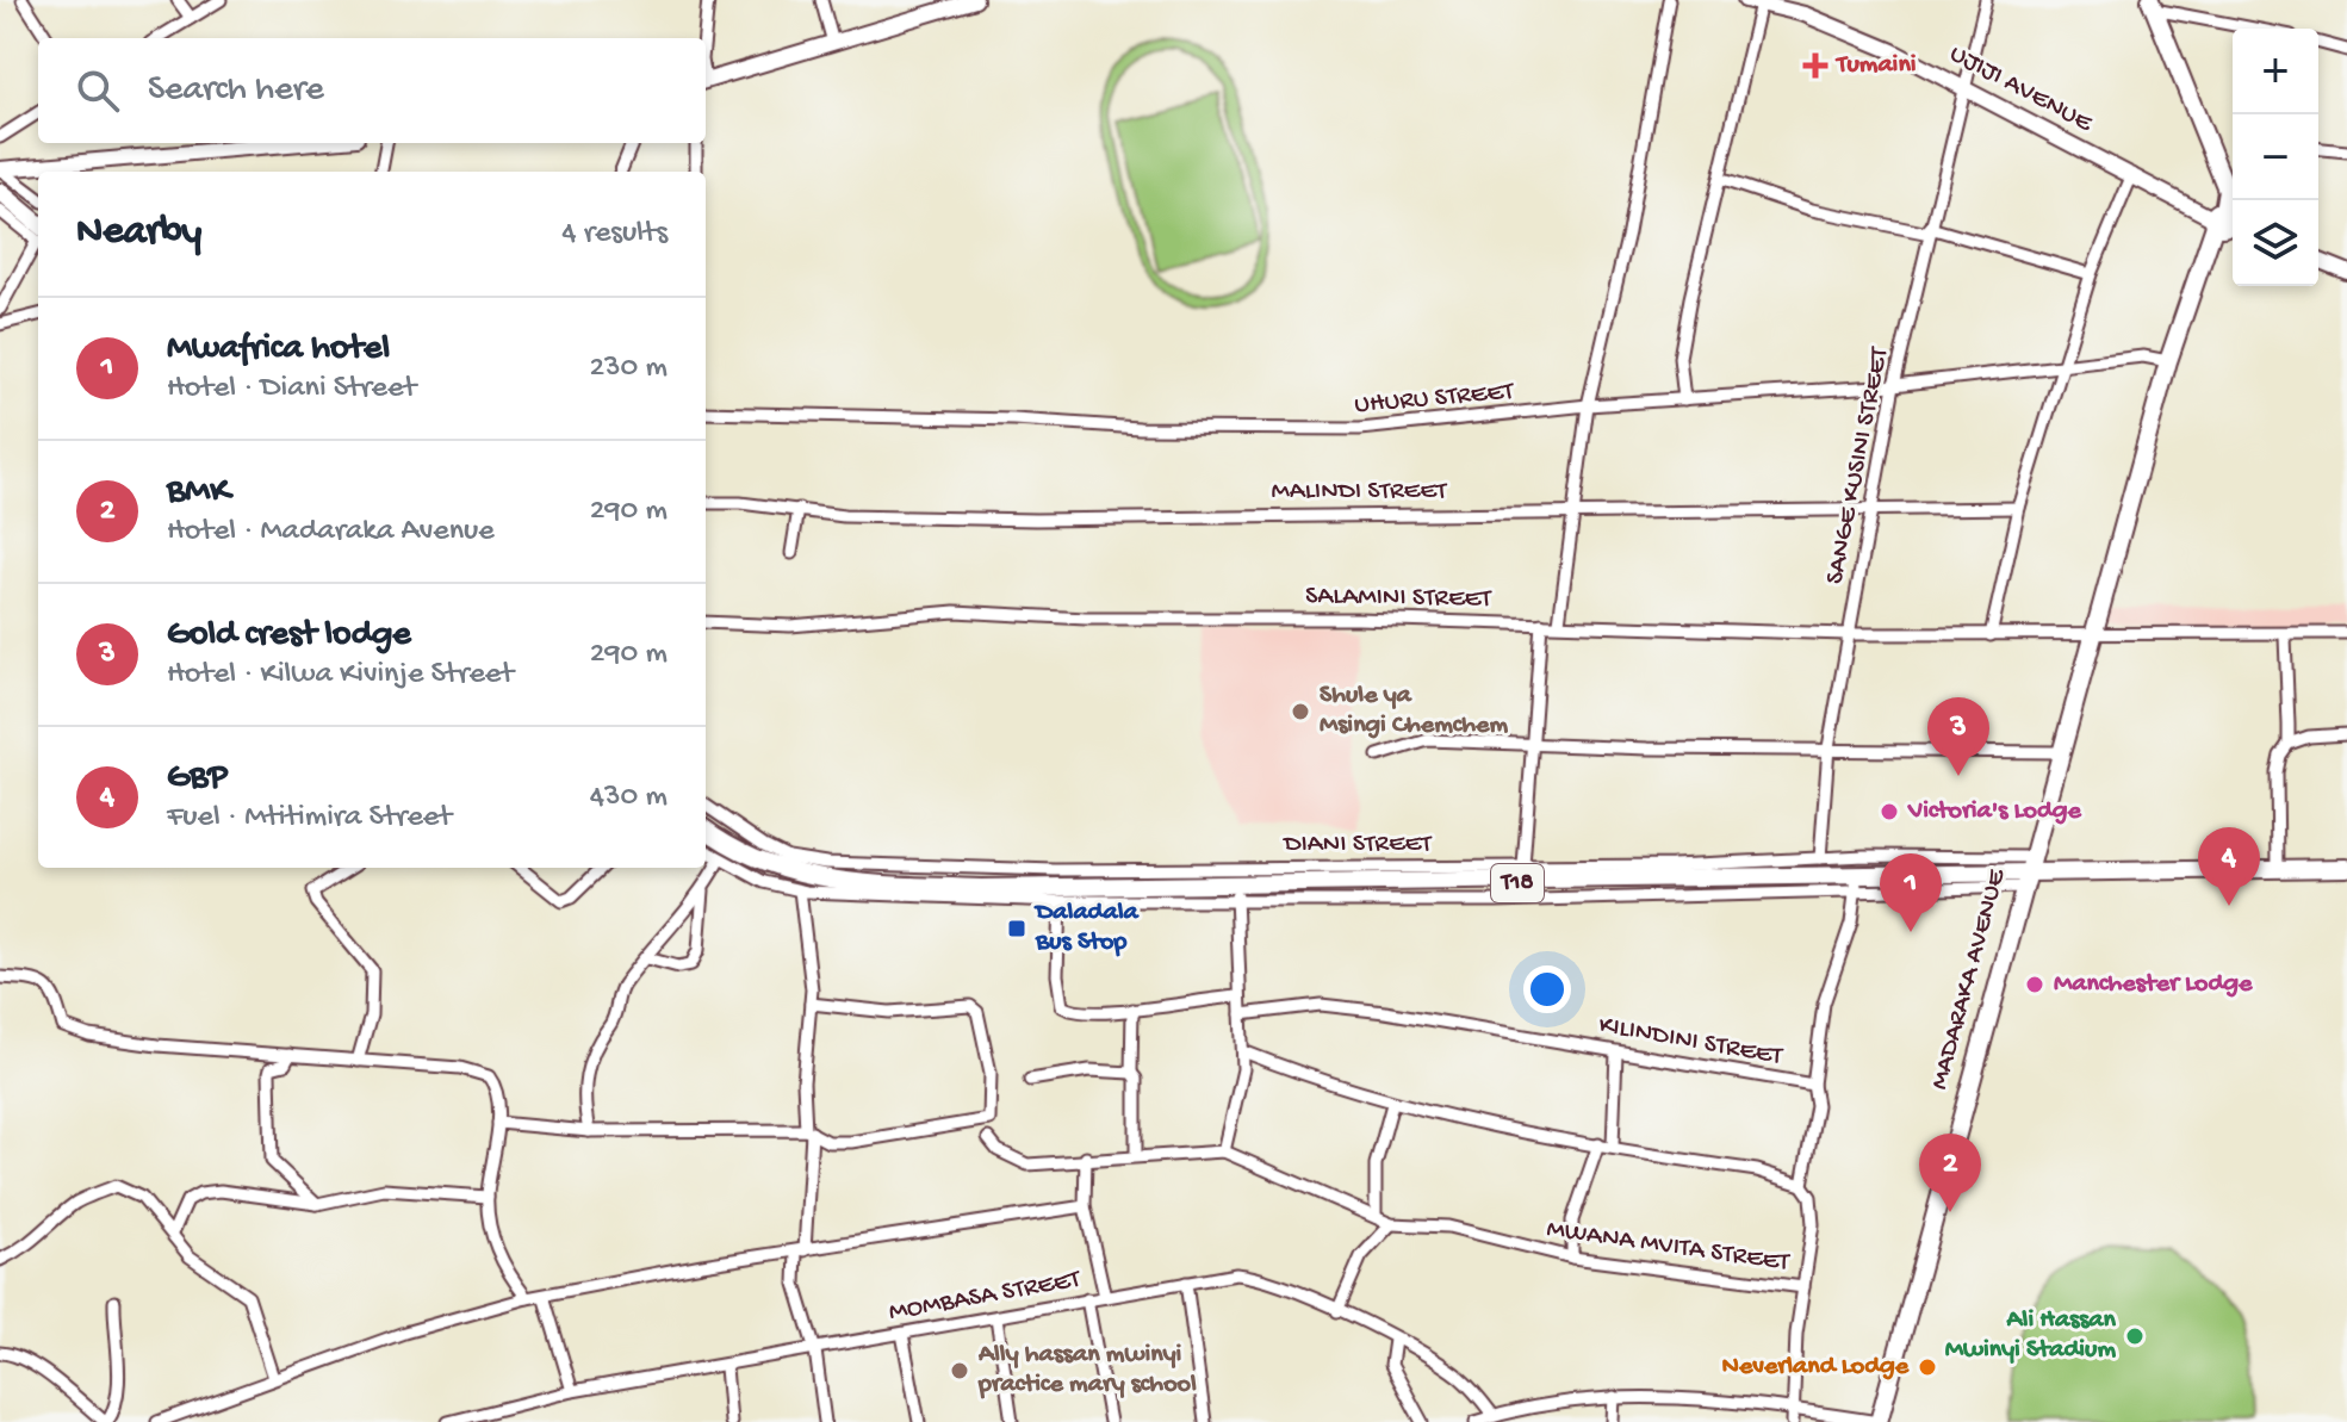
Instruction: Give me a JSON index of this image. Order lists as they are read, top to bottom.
{
  "streets": {
    "main road": ["UJIJI AVENUE", "T18", "MADARAKA AVENUE"],
    "street": [
      "UHURU STREET",
      "SANGE KUSINI STREET",
      "MALINDI STREET",
      "SALAMINI STREET",
      "DIANI STREET",
      "KILINDINI STREET",
      "MWANA MVITA STREET",
      "MOMBASA STREET"
    ]
  },
  "crossings": [
    ["UJIJI AVENUE", "SANGE KUSINI STREET"],
    ["UJIJI AVENUE", "MADARAKA AVENUE"],
    ["UHURU STREET", "SANGE KUSINI STREET"],
    ["UHURU STREET", "MADARAKA AVENUE"],
    ["SANGE KUSINI STREET", "MALINDI STREET"],
    ["SANGE KUSINI STREET", "SALAMINI STREET"],
    ["SANGE KUSINI STREET", "DIANI STREET"],
    ["SALAMINI STREET", "MADARAKA AVENUE"],
    ["DIANI STREET", "T18"],
    ["DIANI STREET", "MADARAKA AVENUE"],
    ["T18", "MADARAKA AVENUE"],
    ["KILINDINI STREET", "MWANA MVITA STREET"]
  ],
  "places": {
    "health": ["Tumaini"],
    "other": [
      "Shule ya Msingi Chemchem",
      "Victoria's Lodge",
      "Manchester Lodge",
      "Ali Hassan Mwinyi Stadium",
      "Neverland Lodge",
      "Ally hassan mwinyi practice mary school"
    ],
    "transit": ["Daladala Bus Stop"]
  },
  "page": {
    "map_buttons": ["+", "−"],
    "search": "Search here",
    "heading": ["Nearby", "4 results"],
    "list": [
      {
        "mark": "1",
        "name": "Mwafrica hotel",
        "note": "Hotel · Diani Street",
        "value": "230 m"
      },
      {
        "mark": "2",
        "name": "BMK",
        "note": "Hotel · Madaraka Avenue",
        "value": "290 m"
      },
      {
        "mark": "3",
        "name": "Gold crest lodge",
        "note": "Hotel · Kilwa Kivinje Street",
        "value": "290 m"
      },
      {
        "mark": "4",
        "name": "GBP",
        "note": "Fuel · Mtitimira Street",
        "value": "430 m"
      }
    ],
    "pins": [
      "3",
      "4",
      "1",
      "2"
    ]
  }
}
